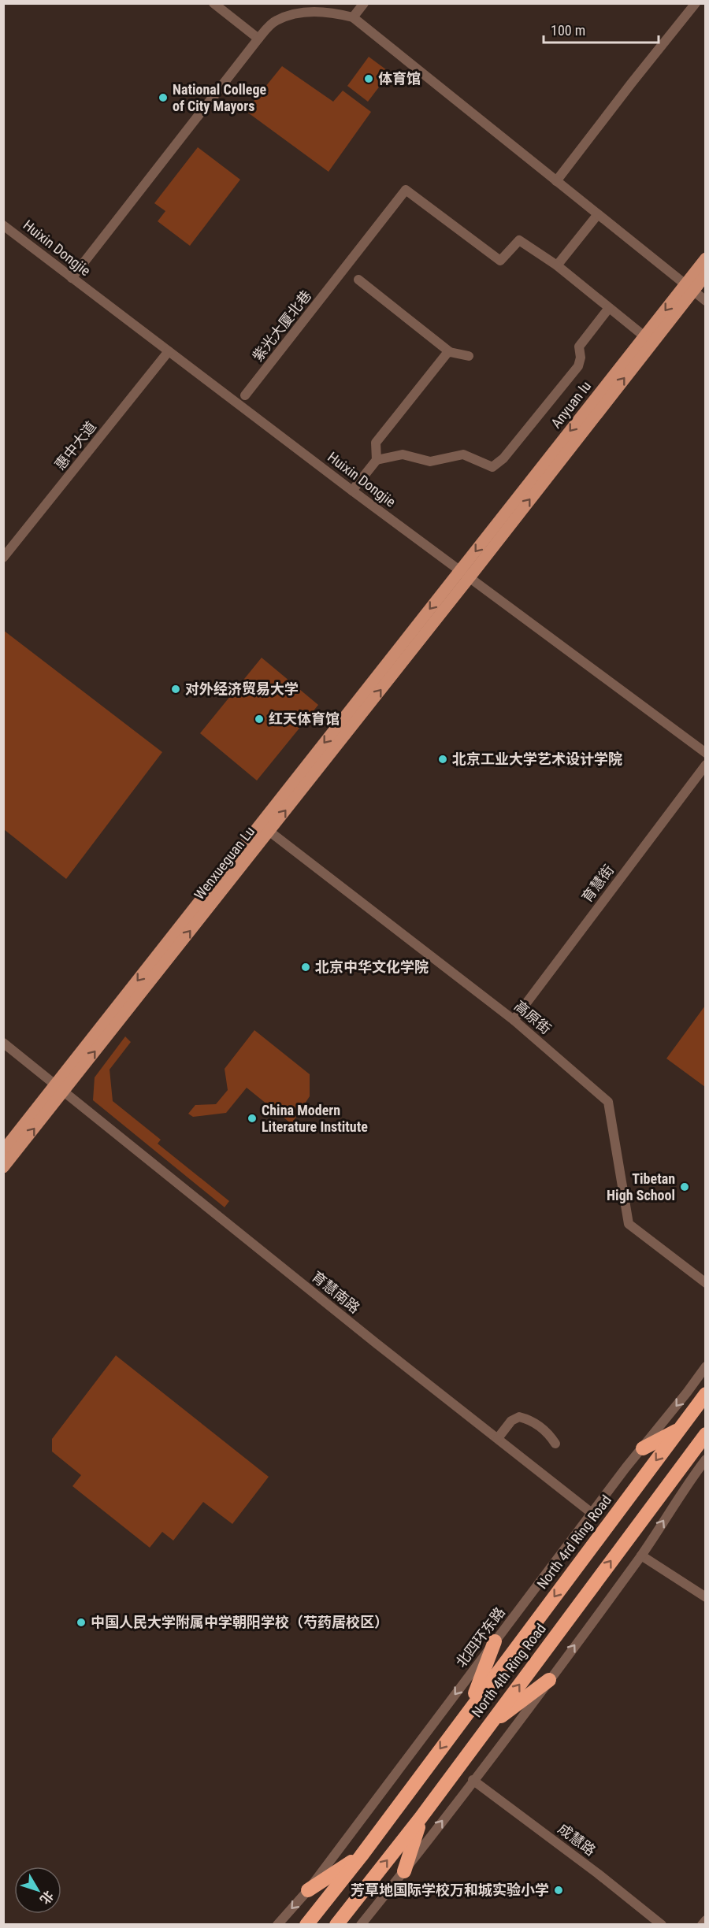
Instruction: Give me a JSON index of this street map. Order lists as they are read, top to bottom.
{
  "streets": {
    "highway": ["North 4rd Ring Road", "North 4th Ring Road"],
    "main road": ["Anyuan lu", "Wenxueguan Lu"],
    "street": [
      "Huixin Dongjie",
      "紫光大厦北巷",
      "惠中大道",
      "育慧街",
      "高原街",
      "育慧南路",
      "北四环东路",
      "成慧路"
    ]
  },
  "crossings": [
    ["Huixin Dongjie", "Anyuan lu"],
    ["Huixin Dongjie", "惠中大道"],
    ["Huixin Dongjie", "Wenxueguan Lu"],
    ["Anyuan lu", "Wenxueguan Lu"],
    ["Wenxueguan Lu", "高原街"],
    ["Wenxueguan Lu", "育慧南路"],
    ["育慧街", "高原街"],
    ["育慧南路", "北四环东路"],
    ["North 4rd Ring Road", "North 4th Ring Road"]
  ],
  "places": [
    "体育馆",
    "National College of City Mayors",
    "对外经济贸易大学",
    "红天体育馆",
    "北京工业大学艺术设计学院",
    "北京中华文化学院",
    "China Modern Literature Institute",
    "Tibetan High School",
    "中国人民大学附属中学朝阳学校（芍药居校区）",
    "芳草地国际学校万和城实验小学"
  ],
  "scale_bar": "100 m",
  "north": "bottom right"
}
